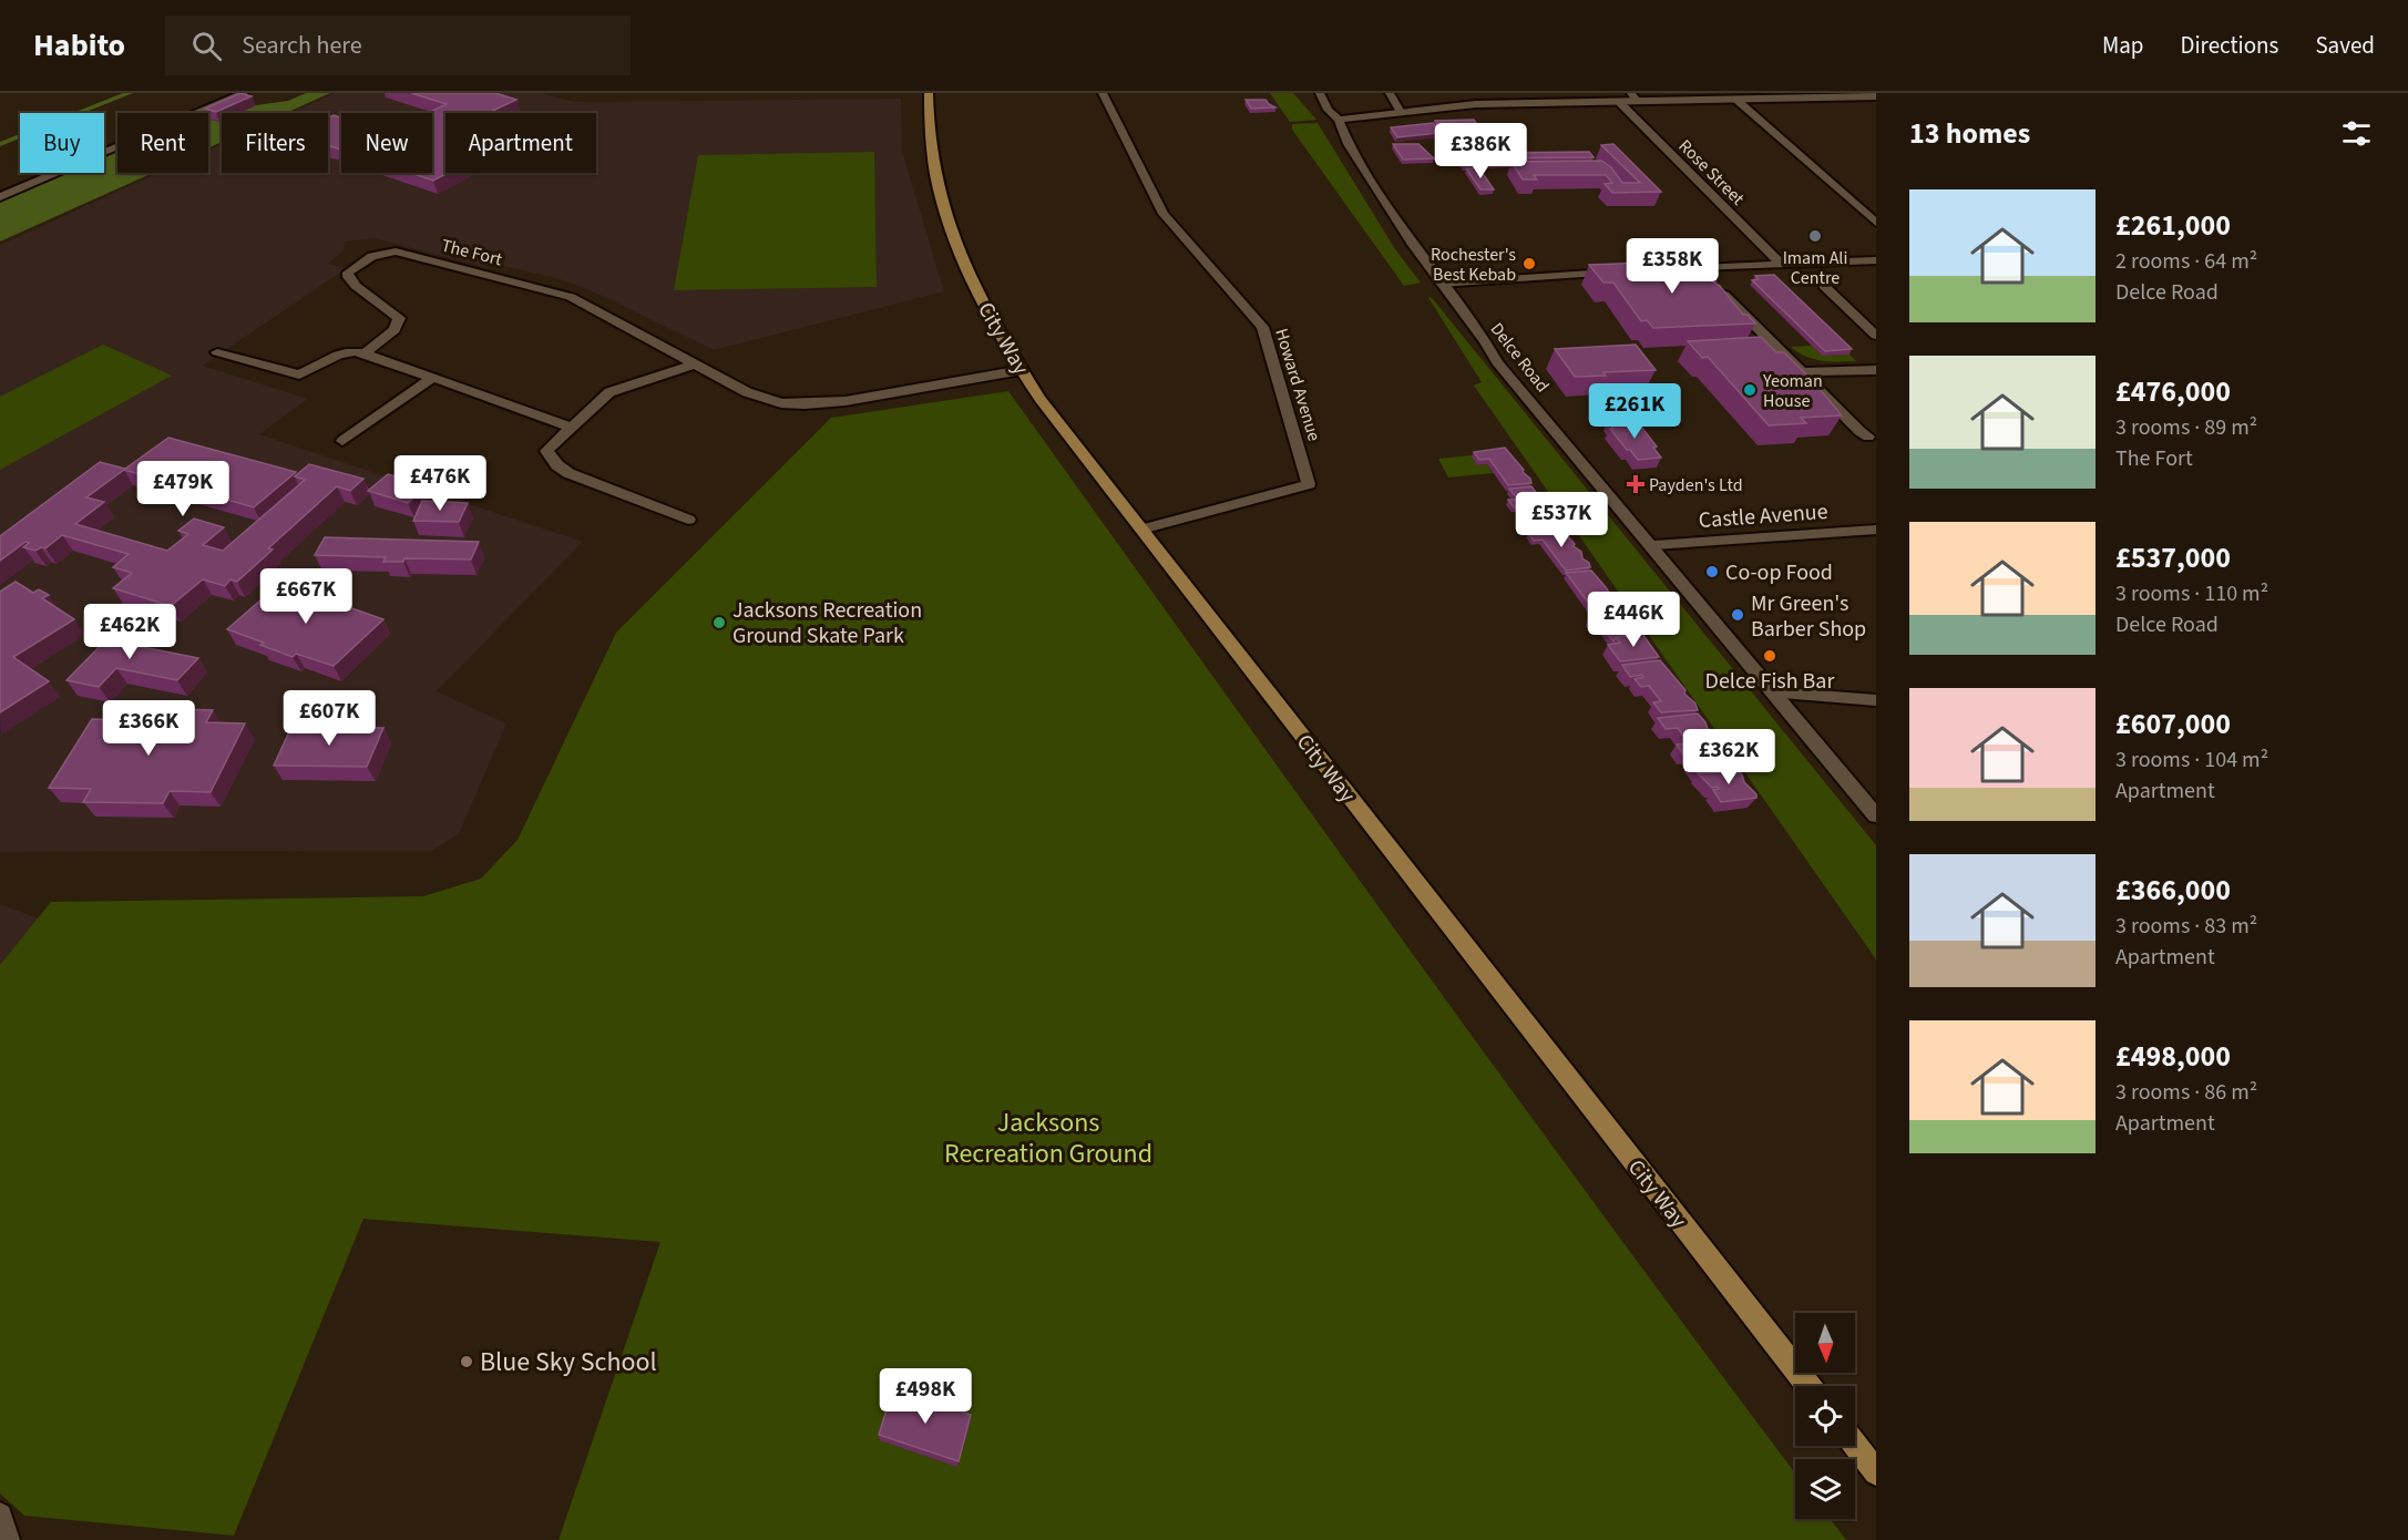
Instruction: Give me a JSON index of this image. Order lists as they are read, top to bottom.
{
  "streets": {
    "main road": ["City Way"],
    "street": [
      "Rose Street",
      "The Fort",
      "Delce Road",
      "Howard Avenue",
      "Castle Avenue"
    ]
  },
  "crossings": [
    ["The Fort", "City Way"],
    ["City Way", "Howard Avenue"],
    ["Delce Road", "Castle Avenue"]
  ],
  "parks": ["Jacksons Recreation Ground"],
  "places": {
    "other": [
      "Imam Ali Centre",
      "Rochester's Best Kebab",
      "Yeoman House",
      "Co-op Food",
      "Mr Green's Barber Shop",
      "Jacksons Recreation Ground Skate Park",
      "Delce Fish Bar",
      "Blue Sky School"
    ],
    "health": ["Payden's Ltd"]
  },
  "north": "bottom",
  "page": {
    "header": "Habito",
    "search": "Search here",
    "nav": ["Map", "Directions", "Saved"],
    "heading": "13 homes",
    "chip": [
      "Buy",
      "Rent",
      "Filters",
      "New",
      "Apartment"
    ],
    "price": [
      "£386K",
      "£358K",
      "£261K",
      "£476K",
      "£479K",
      "£537K",
      "£667K",
      "£446K",
      "£462K",
      "£607K",
      "£366K",
      "£362K",
      "£498K"
    ],
    "list": [
      {
        "name": "£261,000",
        "note": "2 rooms · 64 m² · Delce Road"
      },
      {
        "name": "£476,000",
        "note": "3 rooms · 89 m² · The Fort"
      },
      {
        "name": "£537,000",
        "note": "3 rooms · 110 m² · Delce Road"
      },
      {
        "name": "£607,000",
        "note": "3 rooms · 104 m² · Apartment"
      },
      {
        "name": "£366,000",
        "note": "3 rooms · 83 m² · Apartment"
      },
      {
        "name": "£498,000",
        "note": "3 rooms · 86 m² · Apartment"
      }
    ]
  }
}
